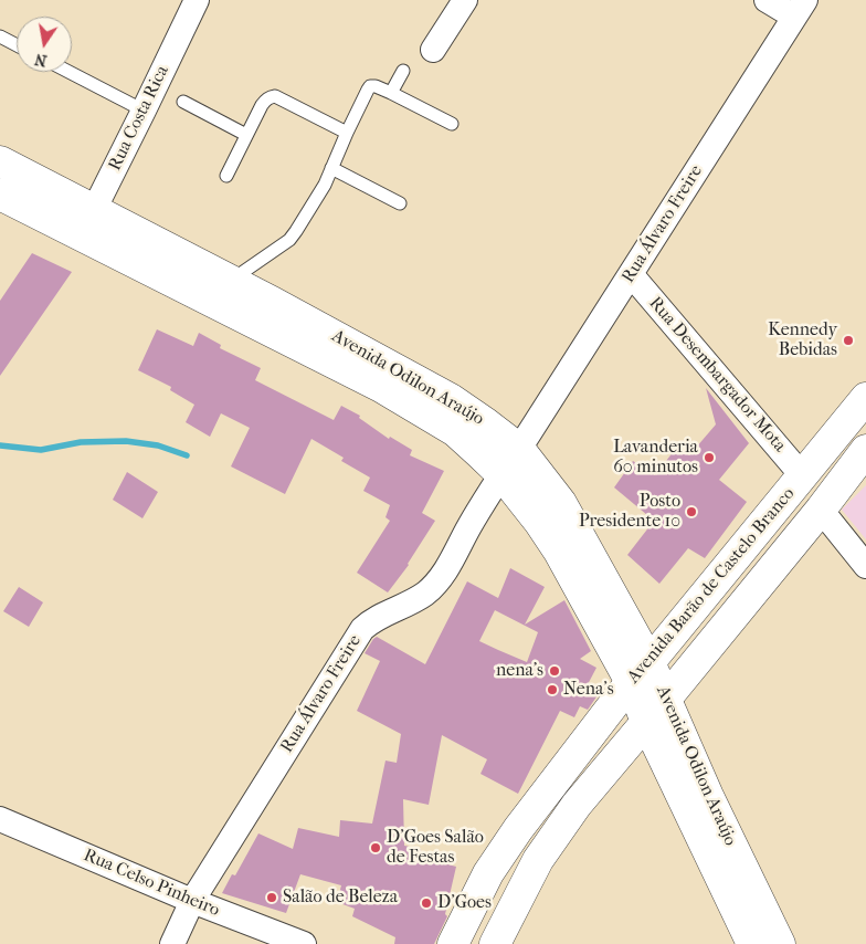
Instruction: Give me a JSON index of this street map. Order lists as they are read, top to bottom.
{
  "streets": {
    "main road": ["Avenida Odilon Araújo", "Avenida Barão de Castelo Branco"],
    "street": [
      "Rua Costa Rica",
      "Rua Álvaro Freire",
      "Rua Desembargador Mota",
      "Rua Celso Pinheiro"
    ]
  },
  "crossings": [
    ["Rua Costa Rica", "Avenida Odilon Araújo"],
    ["Rua Álvaro Freire", "Rua Desembargador Mota"],
    ["Rua Álvaro Freire", "Avenida Odilon Araújo"],
    ["Rua Álvaro Freire", "Rua Celso Pinheiro"],
    ["Rua Desembargador Mota", "Avenida Barão de Castelo Branco"],
    ["Avenida Odilon Araújo", "Avenida Barão de Castelo Branco"]
  ],
  "places": [
    "Kennedy Bebidas",
    "Lavanderia 60 minutos",
    "Posto Presidente 10",
    "nena's",
    "Nena's",
    "D'Goes Salão de Festas",
    "Salão de Beleza",
    "D'Goes"
  ],
  "north": "bottom"
}
